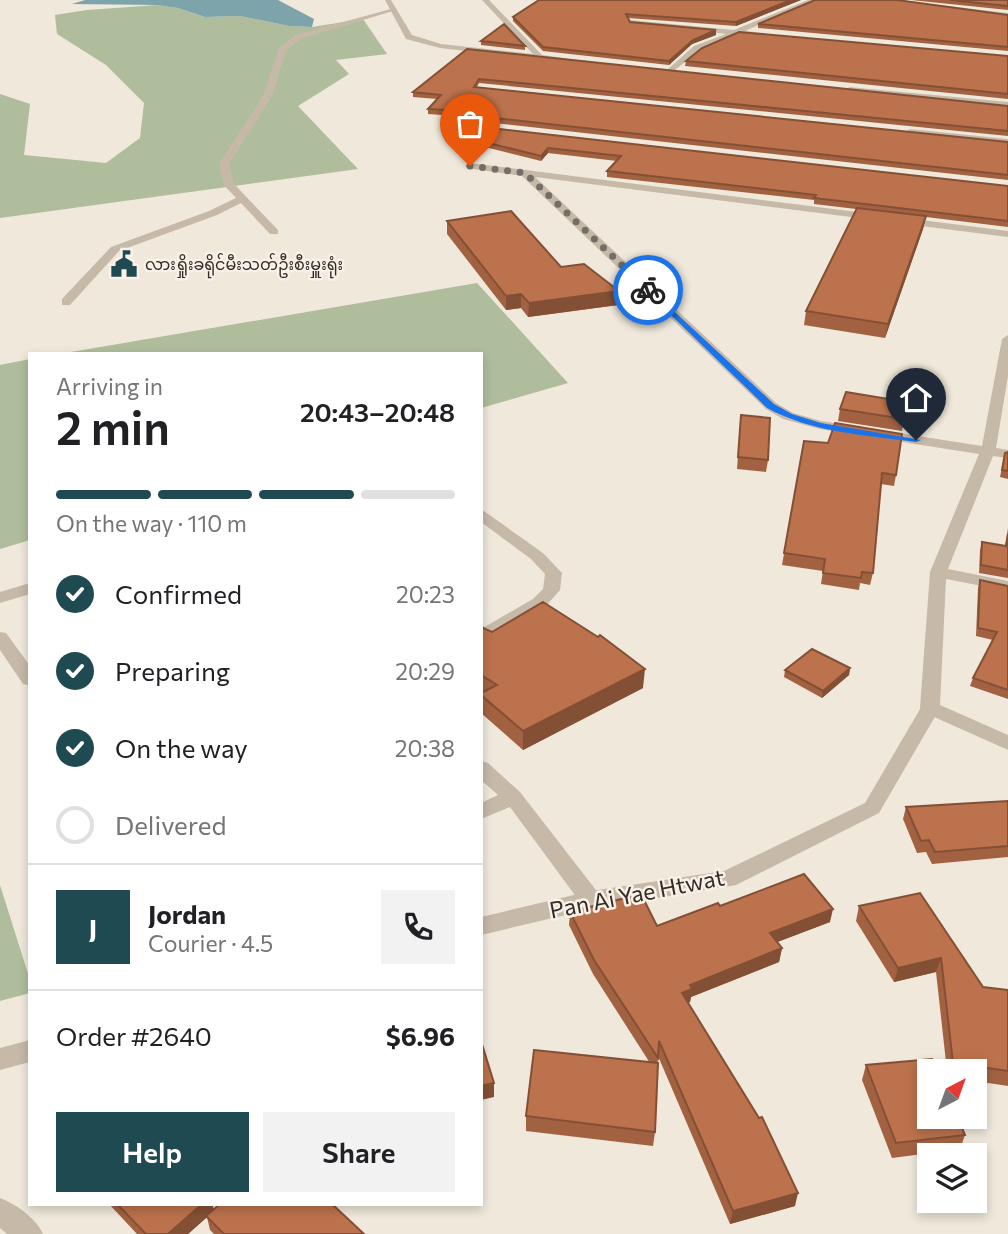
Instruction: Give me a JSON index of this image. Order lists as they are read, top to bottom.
{
  "streets": {
    "street": ["Pan Ai Yae Htwat"]
  },
  "places": {
    "public building": ["လားရှိုးခရိုင်မီးသတ်ဦးစီးမှူးရုံး"]
  },
  "north": "top right",
  "page": {
    "heading": ["2 min", "Arriving in", "20:43–20:48"],
    "panel": [
      "Jordan",
      "Courier · 4.5",
      "Order #2640",
      "$6.96"
    ],
    "bar": "On the way · 110 m",
    "list": [
      ["Confirmed", "20:23"],
      ["Preparing", "20:29"],
      ["On the way", "20:38"],
      "Delivered"
    ],
    "round": "J",
    "buttons": ["Help", "Share"]
  }
}
